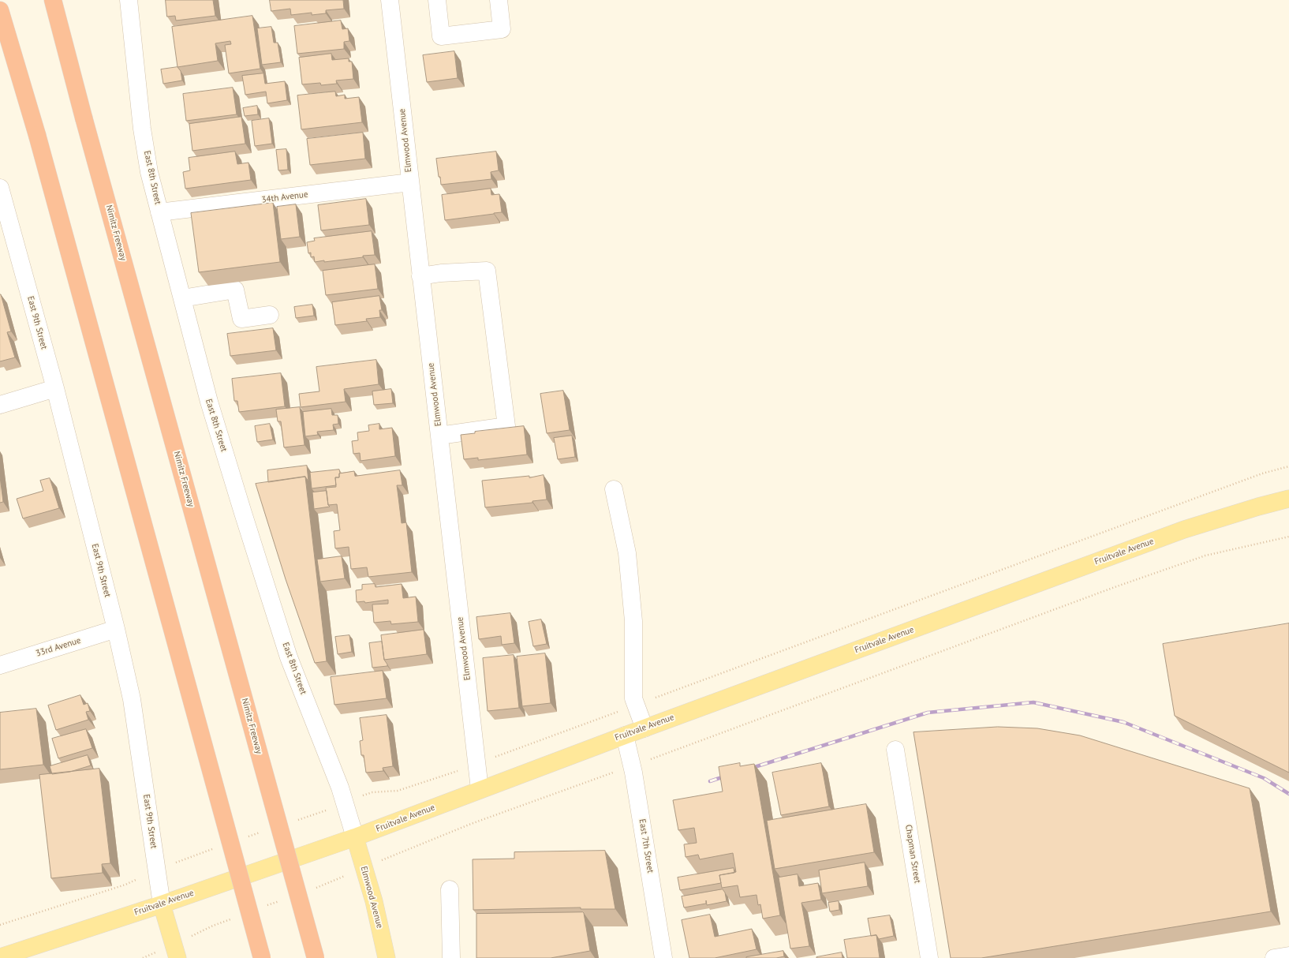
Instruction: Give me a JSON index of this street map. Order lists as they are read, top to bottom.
{
  "streets": {
    "highway": ["Nimitz Freeway"],
    "main road": ["Elmwood Avenue", "East 9th Street", "Fruitvale Avenue"],
    "street": [
      "East 8th Street",
      "34th Avenue",
      "33rd Avenue",
      "East 7th Street",
      "Chapman Street"
    ]
  },
  "crossings": [
    ["Elmwood Avenue", "East 8th Street"],
    ["Elmwood Avenue", "34th Avenue"],
    ["Elmwood Avenue", "Fruitvale Avenue"],
    ["East 8th Street", "34th Avenue"],
    ["East 8th Street", "Fruitvale Avenue"],
    ["East 9th Street", "Fruitvale Avenue"],
    ["East 9th Street", "33rd Avenue"],
    ["Fruitvale Avenue", "East 7th Street"]
  ]
}
